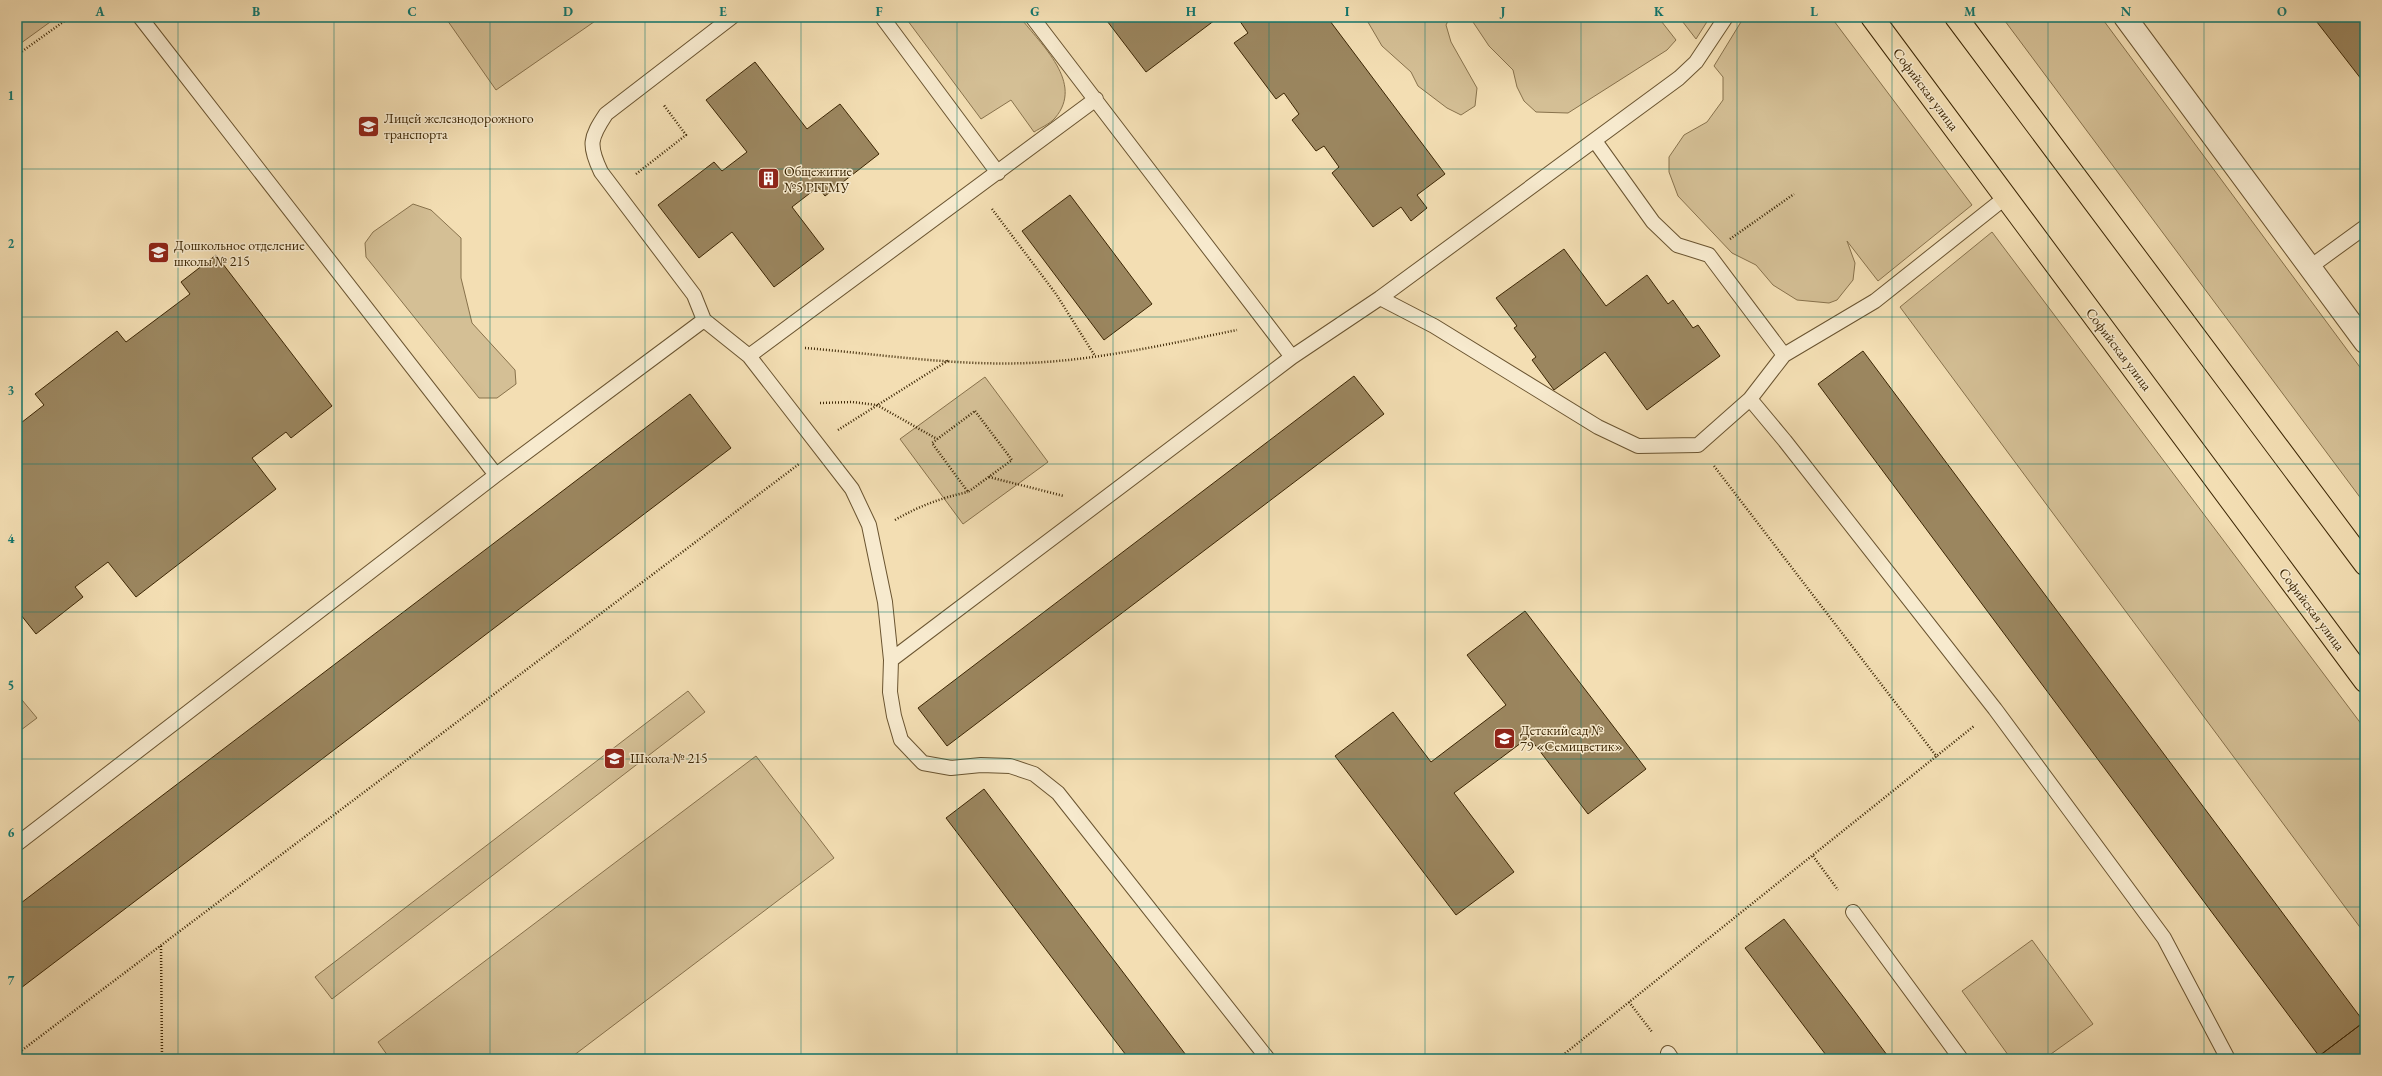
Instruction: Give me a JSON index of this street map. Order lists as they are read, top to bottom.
{
  "streets": {
    "main road": ["Софийская улица"]
  },
  "places": {
    "school or university": [
      "Лицей железнодорожного транспорта",
      "Дошкольное отделение школы № 215",
      "Детский сад № 79 «Семицветик»",
      "Школа № 215"
    ],
    "building": ["Общежитие №5 РГГМУ"]
  },
  "grid": {
    "columns": [
      "A",
      "B",
      "C",
      "D",
      "E",
      "F",
      "G",
      "H",
      "I",
      "J",
      "K",
      "L",
      "M",
      "N",
      "O"
    ],
    "rows": [
      "1",
      "2",
      "3",
      "4",
      "5",
      "6",
      "7"
    ]
  }
}
